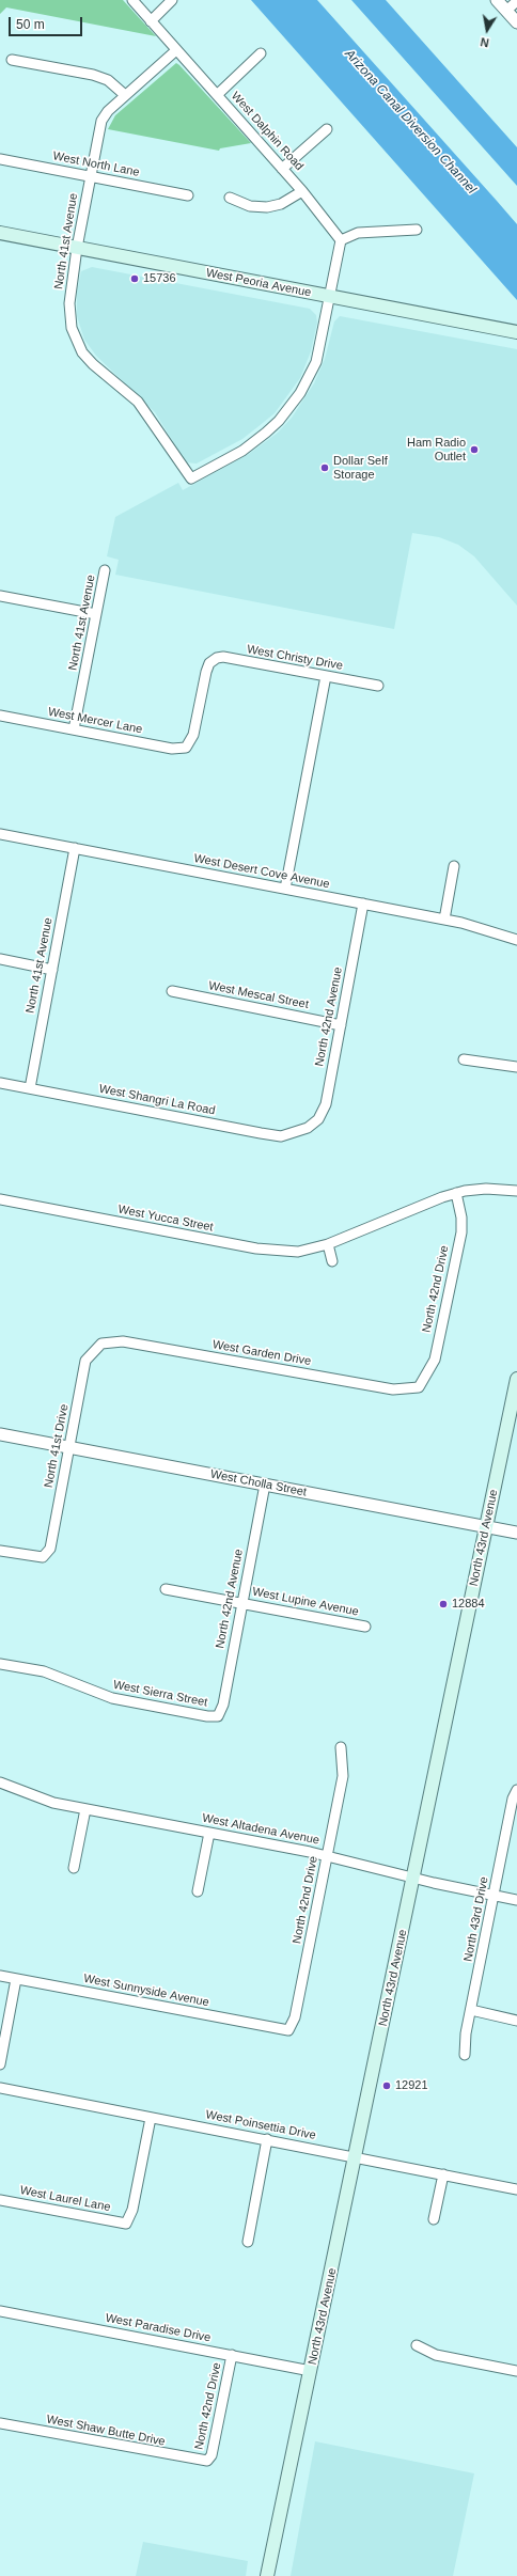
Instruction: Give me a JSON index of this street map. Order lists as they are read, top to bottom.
{
  "streets": {
    "main road": ["West Peoria Avenue", "North 43rd Avenue"],
    "street": [
      "West Dalphin Road",
      "West North Lane",
      "North 41st Avenue",
      "West Christy Drive",
      "West Mercer Lane",
      "West Desert Cove Avenue",
      "West Mescal Street",
      "North 42nd Avenue",
      "West Shangri La Road",
      "West Yucca Street",
      "North 42nd Drive",
      "West Garden Drive",
      "North 41st Drive",
      "West Cholla Street",
      "West Lupine Avenue",
      "West Sierra Street",
      "West Altadena Avenue",
      "North 43rd Drive",
      "West Sunnyside Avenue",
      "West Poinsettia Drive",
      "West Laurel Lane",
      "West Paradise Drive",
      "West Shaw Butte Drive"
    ]
  },
  "crossings": [
    ["West Dalphin Road", "North 41st Avenue"],
    ["West North Lane", "North 41st Avenue"],
    ["North 41st Avenue", "West Peoria Avenue"],
    ["North 41st Avenue", "West Mercer Lane"],
    ["North 41st Avenue", "West Desert Cove Avenue"],
    ["North 41st Avenue", "West Shangri La Road"],
    ["West Christy Drive", "West Mercer Lane"],
    ["West Desert Cove Avenue", "North 42nd Avenue"],
    ["West Mescal Street", "North 42nd Avenue"],
    ["North 42nd Avenue", "West Shangri La Road"],
    ["North 42nd Avenue", "West Cholla Street"],
    ["North 42nd Avenue", "West Lupine Avenue"],
    ["North 42nd Avenue", "West Sierra Street"],
    ["West Yucca Street", "North 42nd Drive"],
    ["North 42nd Drive", "West Garden Drive"],
    ["North 42nd Drive", "West Altadena Avenue"],
    ["North 42nd Drive", "West Sunnyside Avenue"],
    ["North 42nd Drive", "West Paradise Drive"],
    ["North 42nd Drive", "West Shaw Butte Drive"],
    ["West Garden Drive", "North 41st Drive"],
    ["North 41st Drive", "West Cholla Street"],
    ["West Cholla Street", "North 43rd Avenue"],
    ["North 43rd Avenue", "West Altadena Avenue"],
    ["North 43rd Avenue", "West Poinsettia Drive"],
    ["North 43rd Avenue", "West Paradise Drive"],
    ["West Altadena Avenue", "North 43rd Drive"],
    ["West Poinsettia Drive", "West Laurel Lane"]
  ],
  "water": ["Arizona Canal Diversion Channel"],
  "places": [
    "15736",
    "Ham Radio Outlet",
    "Dollar Self Storage",
    "12884",
    "12921"
  ],
  "scale_bar": "50 m",
  "north": "bottom"
}
